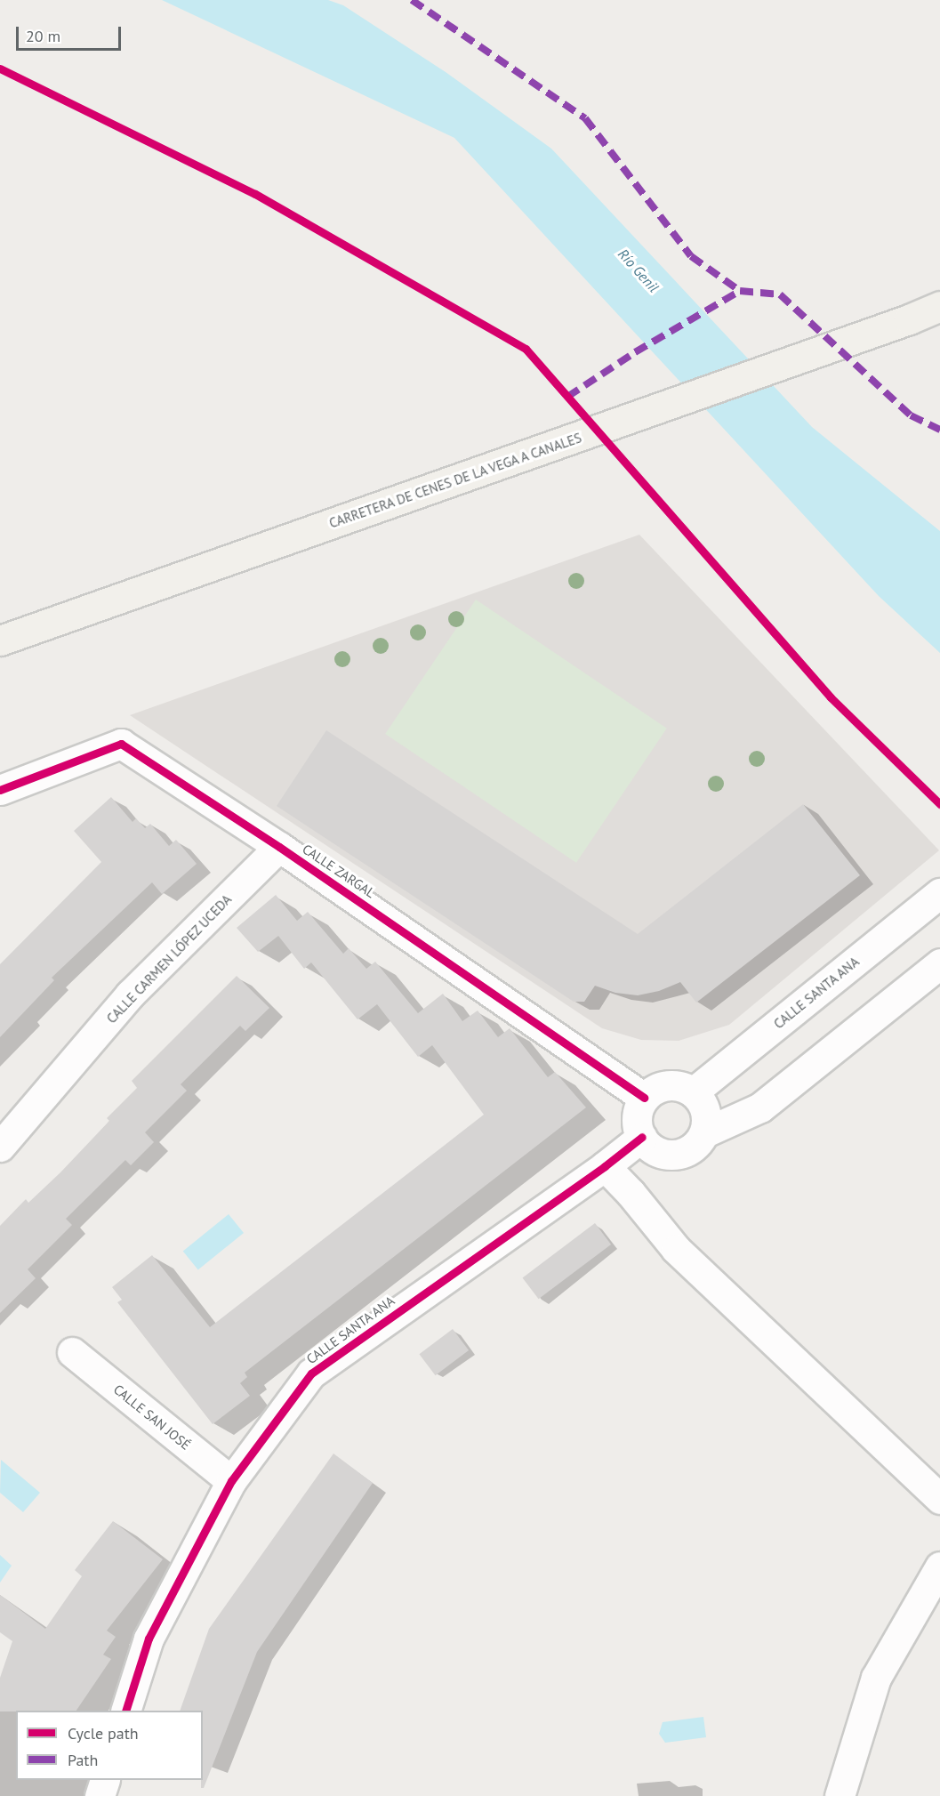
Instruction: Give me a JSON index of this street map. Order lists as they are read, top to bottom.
{
  "streets": {
    "main road": ["CARRETERA DE CENES DE LA VEGA A CANALES"],
    "street": [
      "CALLE ZARGAL",
      "CALLE CARMEN LÓPEZ UCEDA",
      "CALLE SANTA ANA",
      "CALLE SAN JOSÉ"
    ]
  },
  "crossings": [
    ["CALLE ZARGAL", "CALLE CARMEN LÓPEZ UCEDA"],
    ["CALLE ZARGAL", "CALLE SANTA ANA"],
    ["CALLE SANTA ANA", "CALLE SAN JOSÉ"]
  ],
  "water": ["Río Genil"],
  "legend": ["Cycle path", "Path"],
  "scale_bar": "20 m"
}
